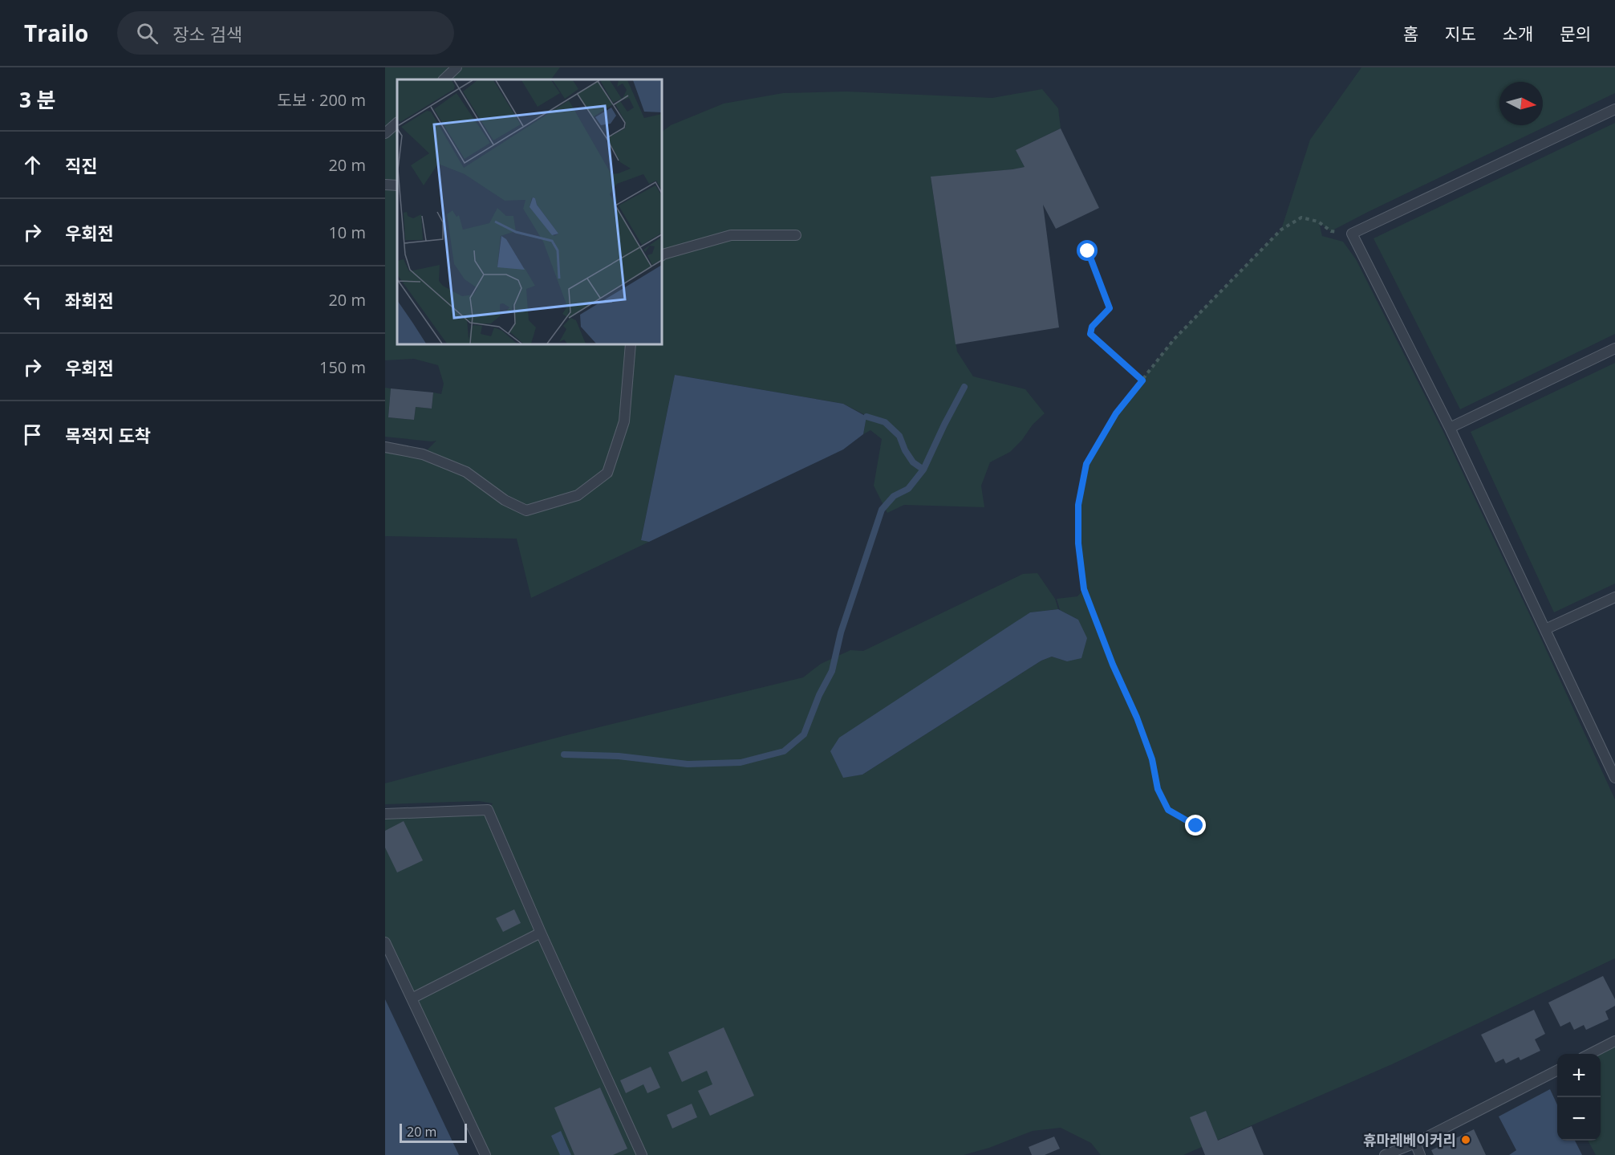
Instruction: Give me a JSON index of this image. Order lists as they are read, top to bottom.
{
  "places": ["휴마레베이커리"],
  "scale_bar": "20 m",
  "north": "right",
  "page": {
    "header": "Trailo",
    "search": "장소 검색",
    "nav": [
      "홈",
      "지도",
      "소개",
      "문의"
    ],
    "heading": ["3 분", "도보 · 200 m"],
    "list": [
      ["직진", "20 m"],
      ["우회전", "10 m"],
      ["좌회전", "20 m"],
      ["우회전", "150 m"],
      "목적지 도착"
    ],
    "map_buttons": ["+", "−"],
    "scale": "20 m"
  }
}
